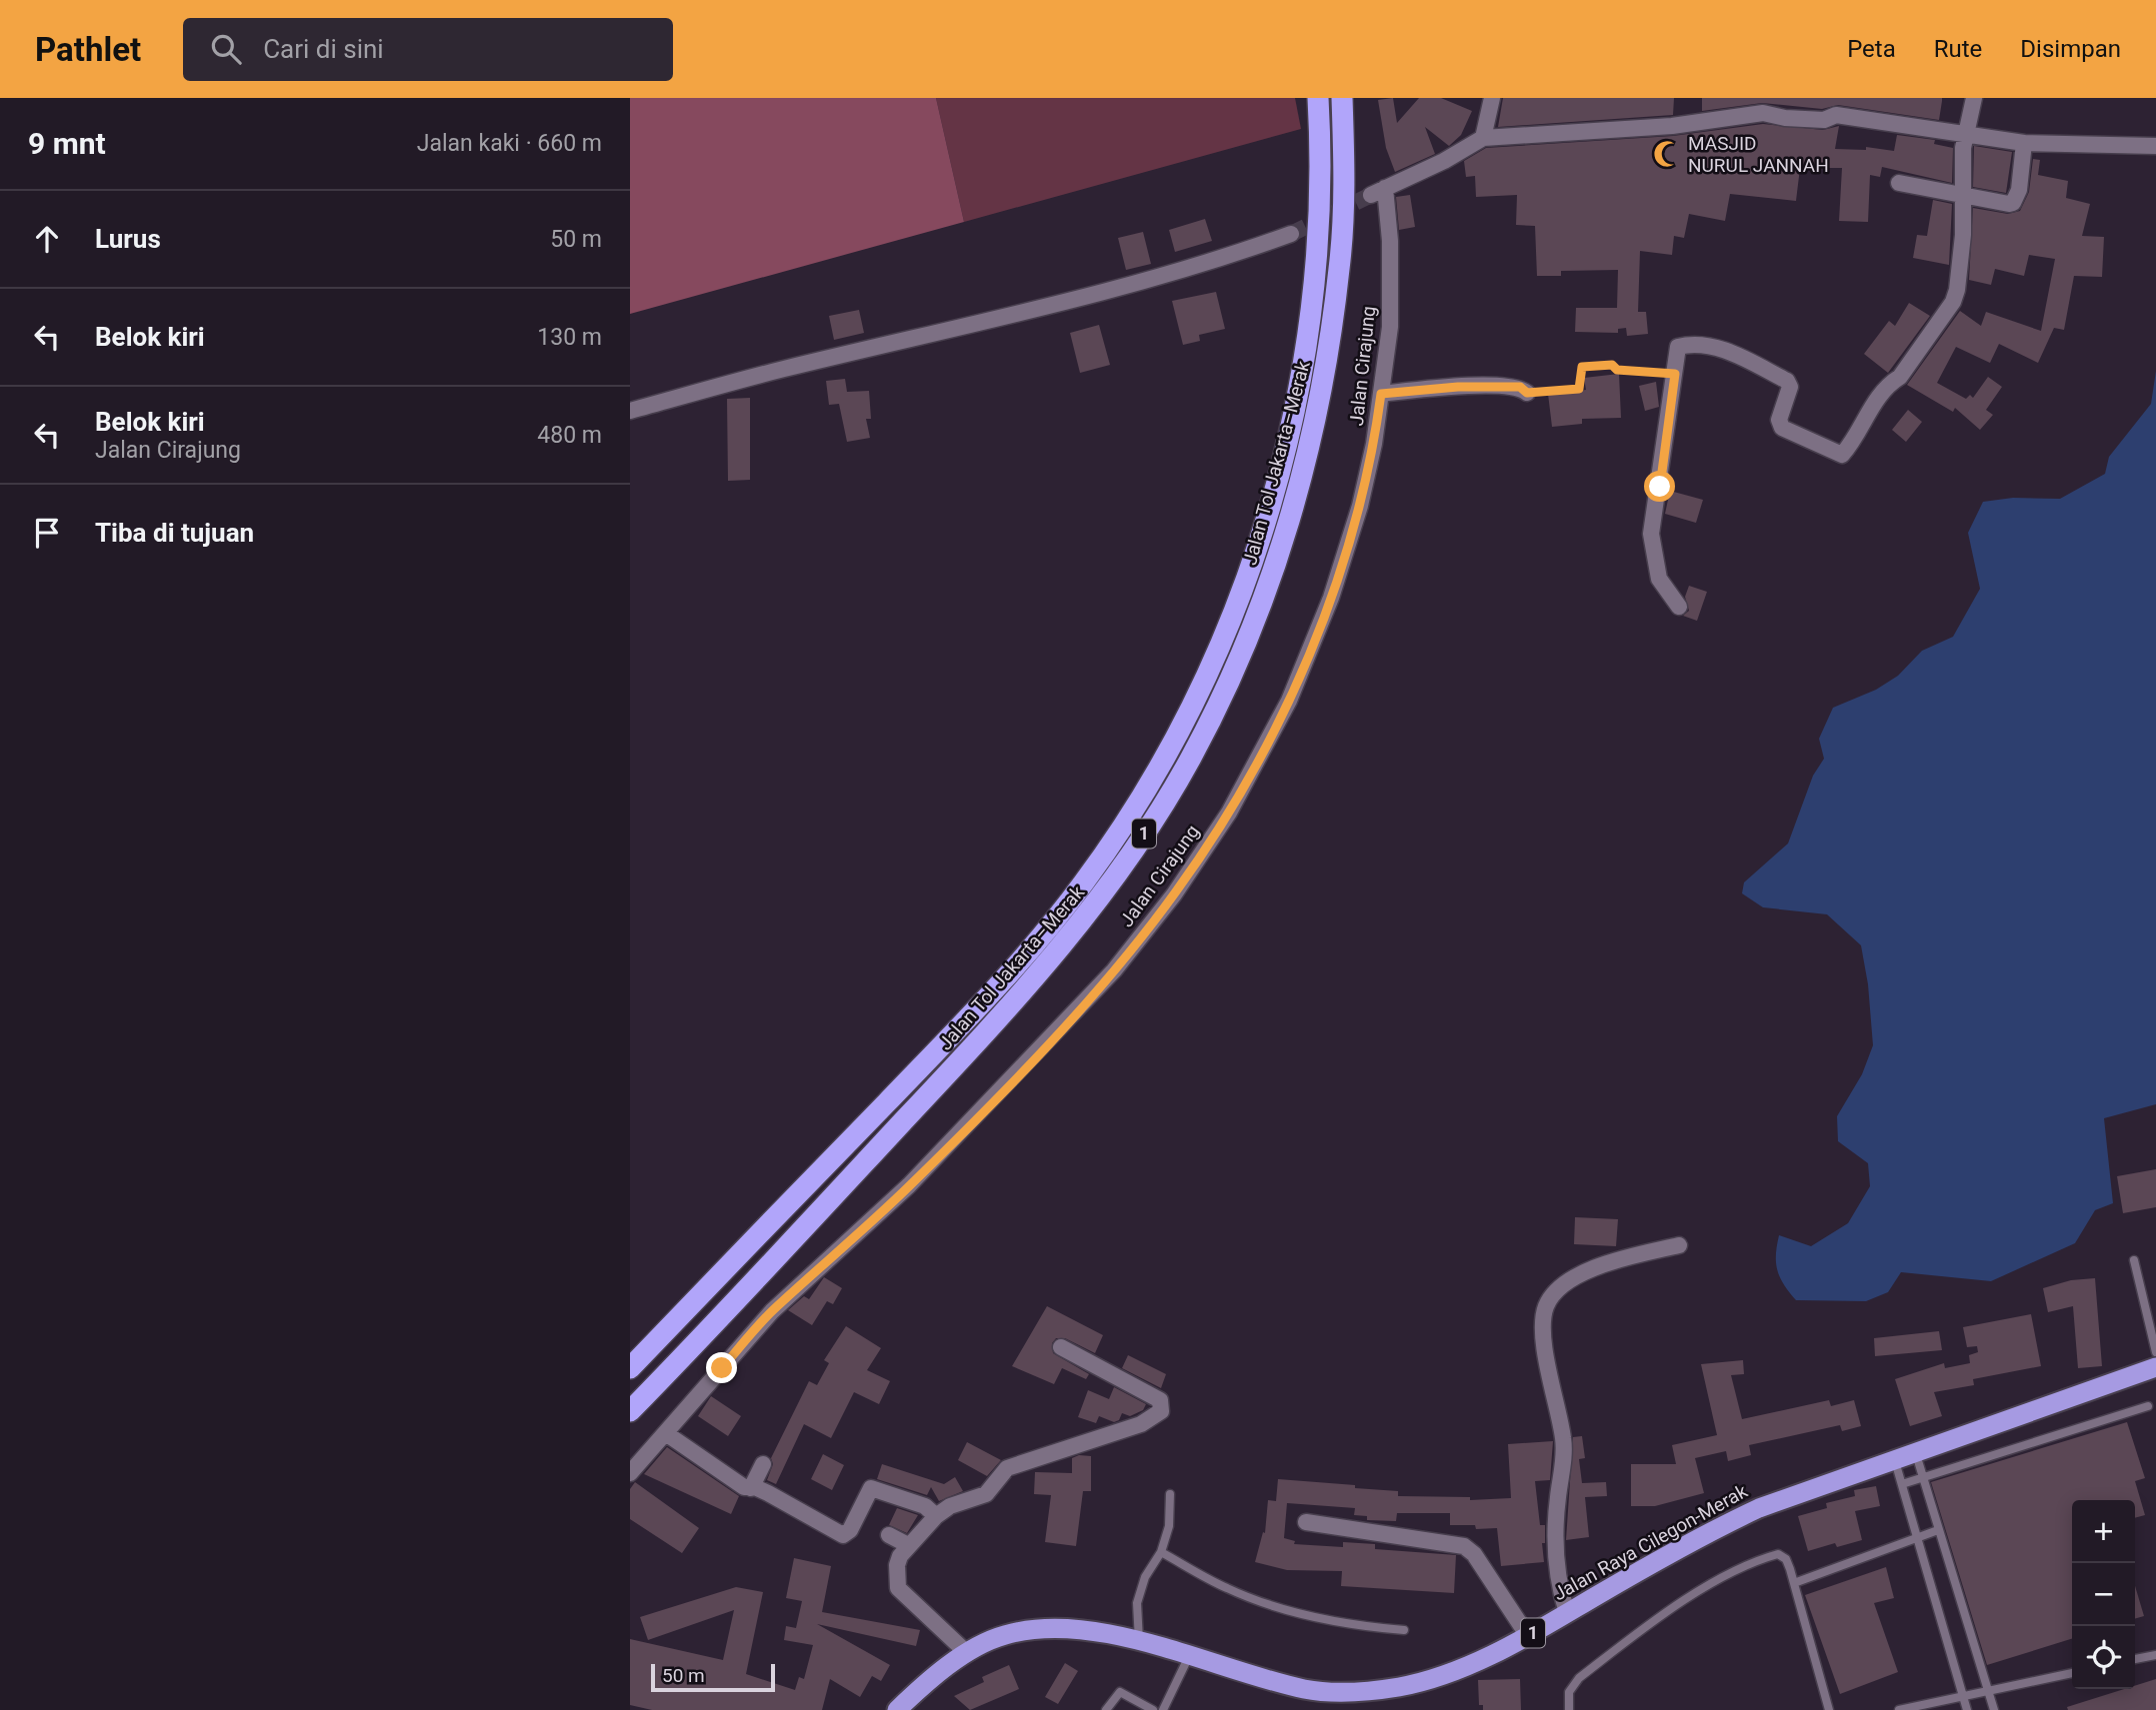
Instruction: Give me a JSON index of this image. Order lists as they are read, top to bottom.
{
  "streets": {
    "highway": ["Jalan Tol Jakarta–Merak", "1", "Jalan Raya Cilegon-Merak"],
    "street": ["Jalan Cirajung"]
  },
  "places": {
    "mosque": ["MASJID NURUL JANNAH"]
  },
  "scale_bar": "50 m",
  "page": {
    "header": "Pathlet",
    "search": "Cari di sini",
    "nav": ["Peta", "Rute", "Disimpan"],
    "heading": ["9 mnt", "Jalan kaki · 660 m"],
    "list": [
      ["Lurus", "50 m"],
      ["Belok kiri", "130 m"],
      ["Belok kiri", "Jalan Cirajung", "480 m"],
      "Tiba di tujuan"
    ],
    "map_buttons": ["+", "−"],
    "scale": "50 m"
  }
}
